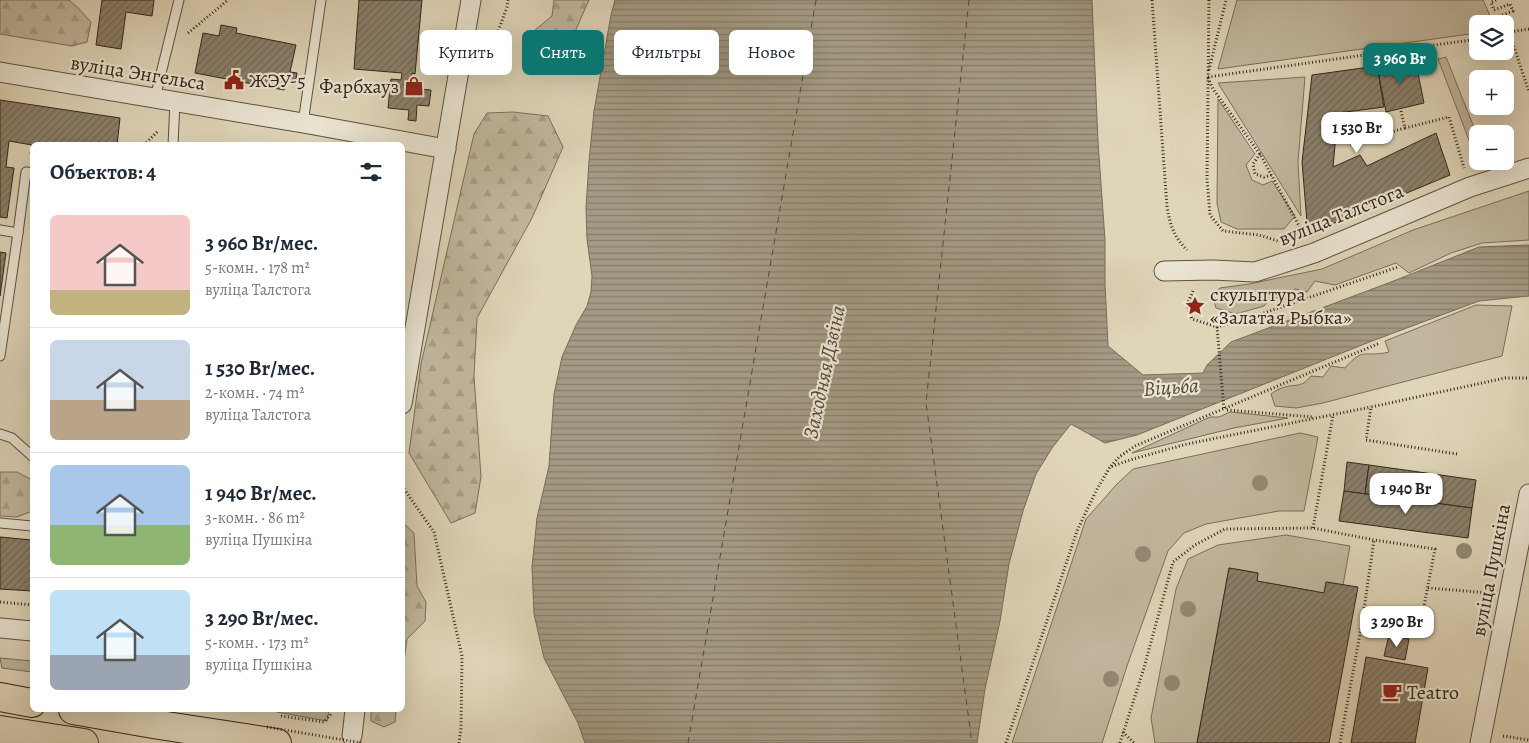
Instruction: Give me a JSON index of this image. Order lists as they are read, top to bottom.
{
  "streets": {
    "street": ["вуліца Энгельса", "вуліца Талстога", "вуліца Пушкіна"]
  },
  "water": ["Заходняя Дзвіна", "Віцьба"],
  "places": {
    "public building": ["ЖЭУ-5"],
    "shop": ["Фарбхауз"],
    "place": ["скульптура «Залатая Рыбка»"],
    "cafe": ["Teatro"]
  },
  "page": {
    "map_buttons": ["+", "−"],
    "chip": [
      "Купить",
      "Снять",
      "Фильтры",
      "Новое"
    ],
    "price": [
      "3 960 Br",
      "1 530 Br",
      "1 940 Br",
      "3 290 Br"
    ],
    "heading": "Объектов: 4",
    "list": [
      {
        "name": "3 960 Br/мес.",
        "note": "5-комн. · 178 m² · вуліца Талстога"
      },
      {
        "name": "1 530 Br/мес.",
        "note": "2-комн. · 74 m² · вуліца Талстога"
      },
      {
        "name": "1 940 Br/мес.",
        "note": "3-комн. · 86 m² · вуліца Пушкіна"
      },
      {
        "name": "3 290 Br/мес.",
        "note": "5-комн. · 173 m² · вуліца Пушкіна"
      }
    ]
  }
}
